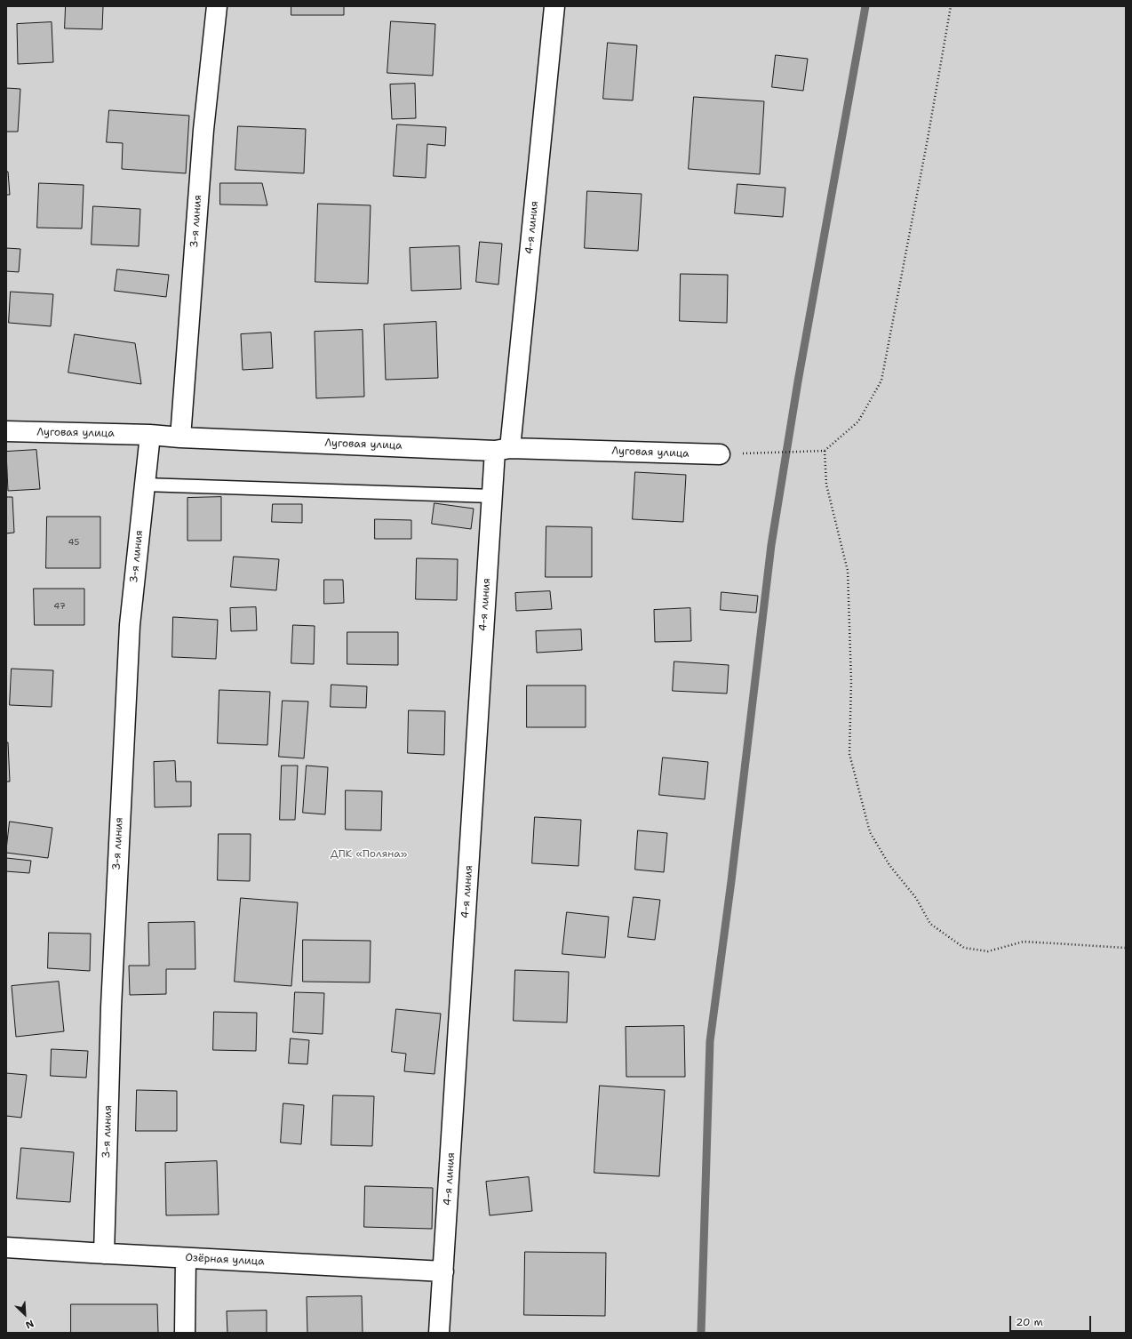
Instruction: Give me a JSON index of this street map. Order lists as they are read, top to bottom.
{
  "streets": {
    "street": [
      "3-я линия",
      "4-я линия",
      "Луговая улица",
      "Озёрная улица"
    ]
  },
  "crossings": [
    ["3-я линия", "Луговая улица"],
    ["3-я линия", "Озёрная улица"],
    ["4-я линия", "Луговая улица"],
    ["4-я линия", "Озёрная улица"]
  ],
  "parks": ["ДПК «Поляна»"],
  "house_numbers": ["45", "47"],
  "scale_bar": "20 m",
  "north": "bottom right"
}
